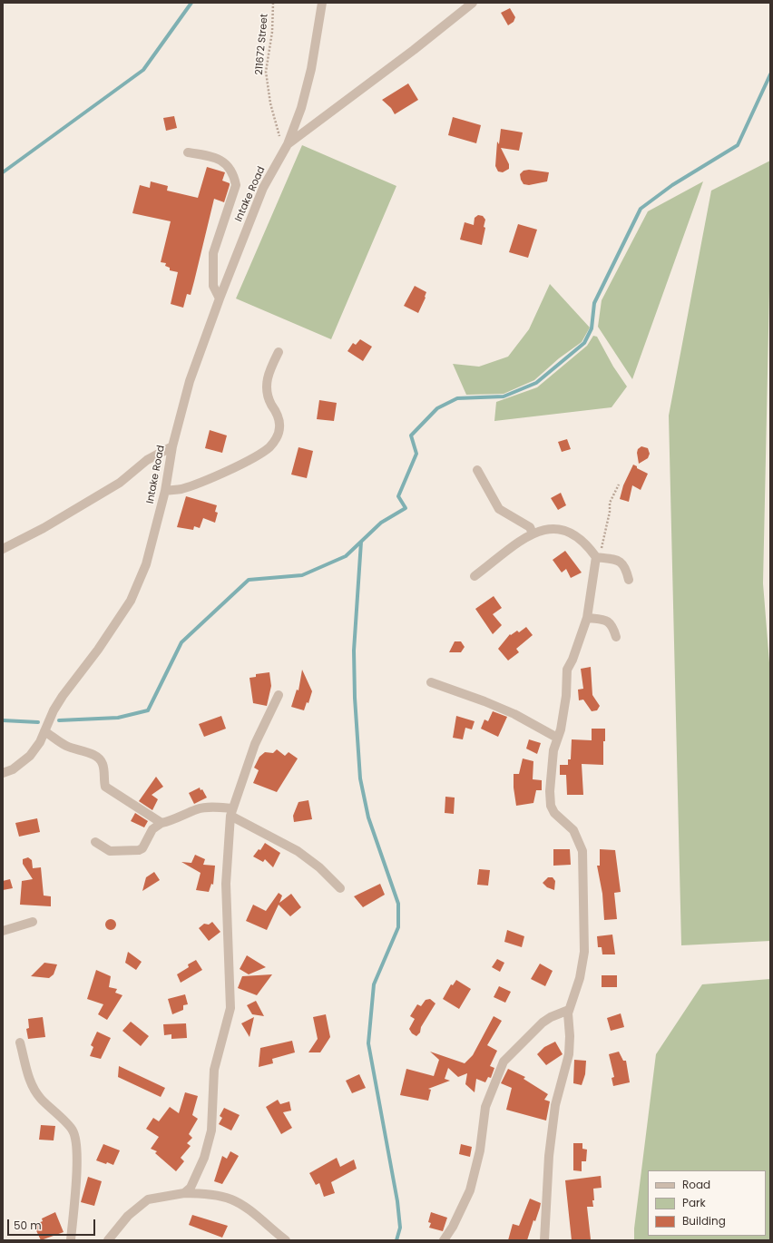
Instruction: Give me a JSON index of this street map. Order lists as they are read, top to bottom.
{
  "streets": {
    "street": ["Intake Road"],
    "path": ["211672 Street"]
  },
  "crossings": [
    ["211672 Street", "Intake Road"]
  ],
  "legend": ["Road", "Park", "Building"],
  "scale_bar": "50 m"
}
